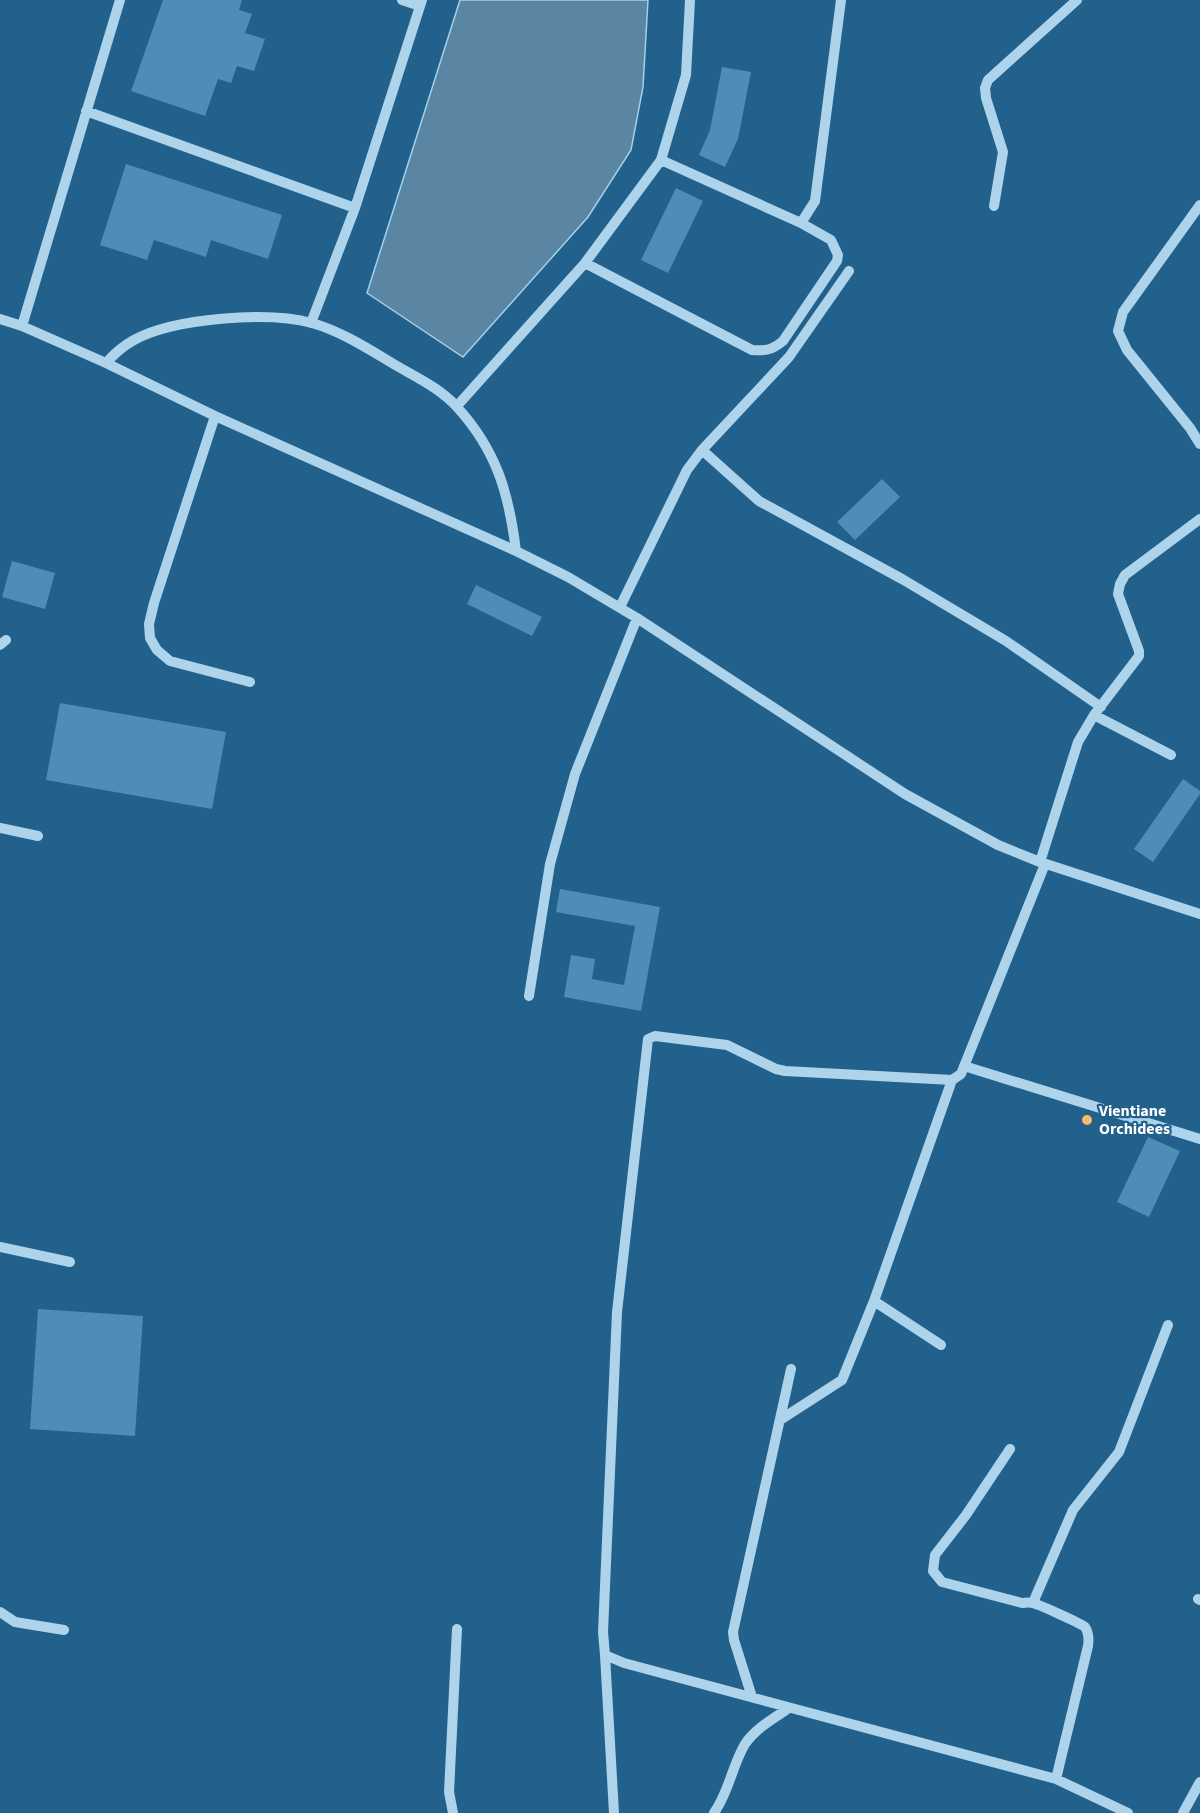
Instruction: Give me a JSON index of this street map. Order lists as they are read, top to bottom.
{
  "places": ["Vientiane Orchidees"]
}
